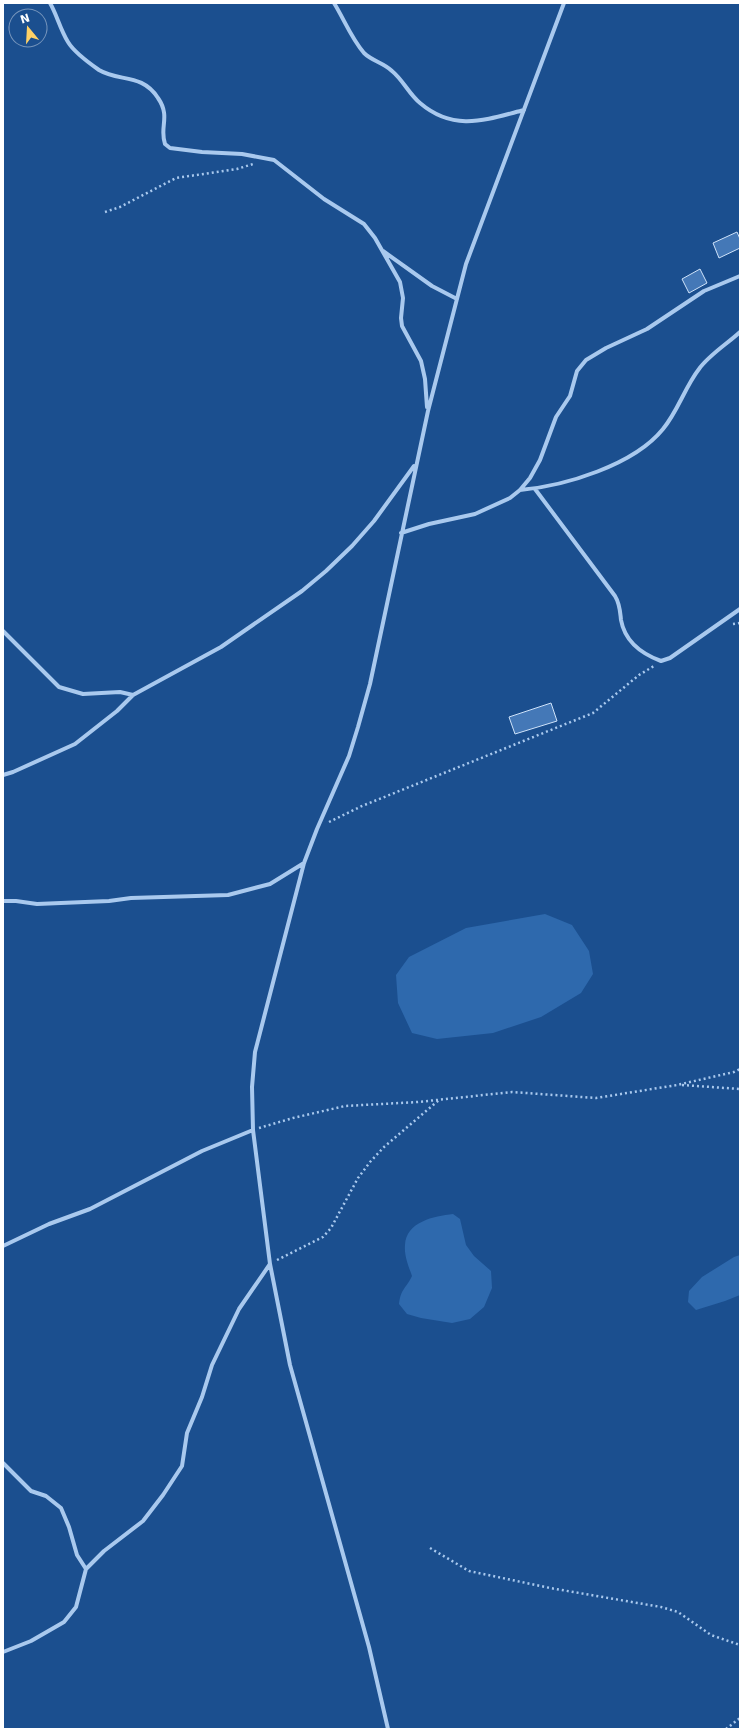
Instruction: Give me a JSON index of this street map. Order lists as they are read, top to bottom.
{
  "north": "top"
}
